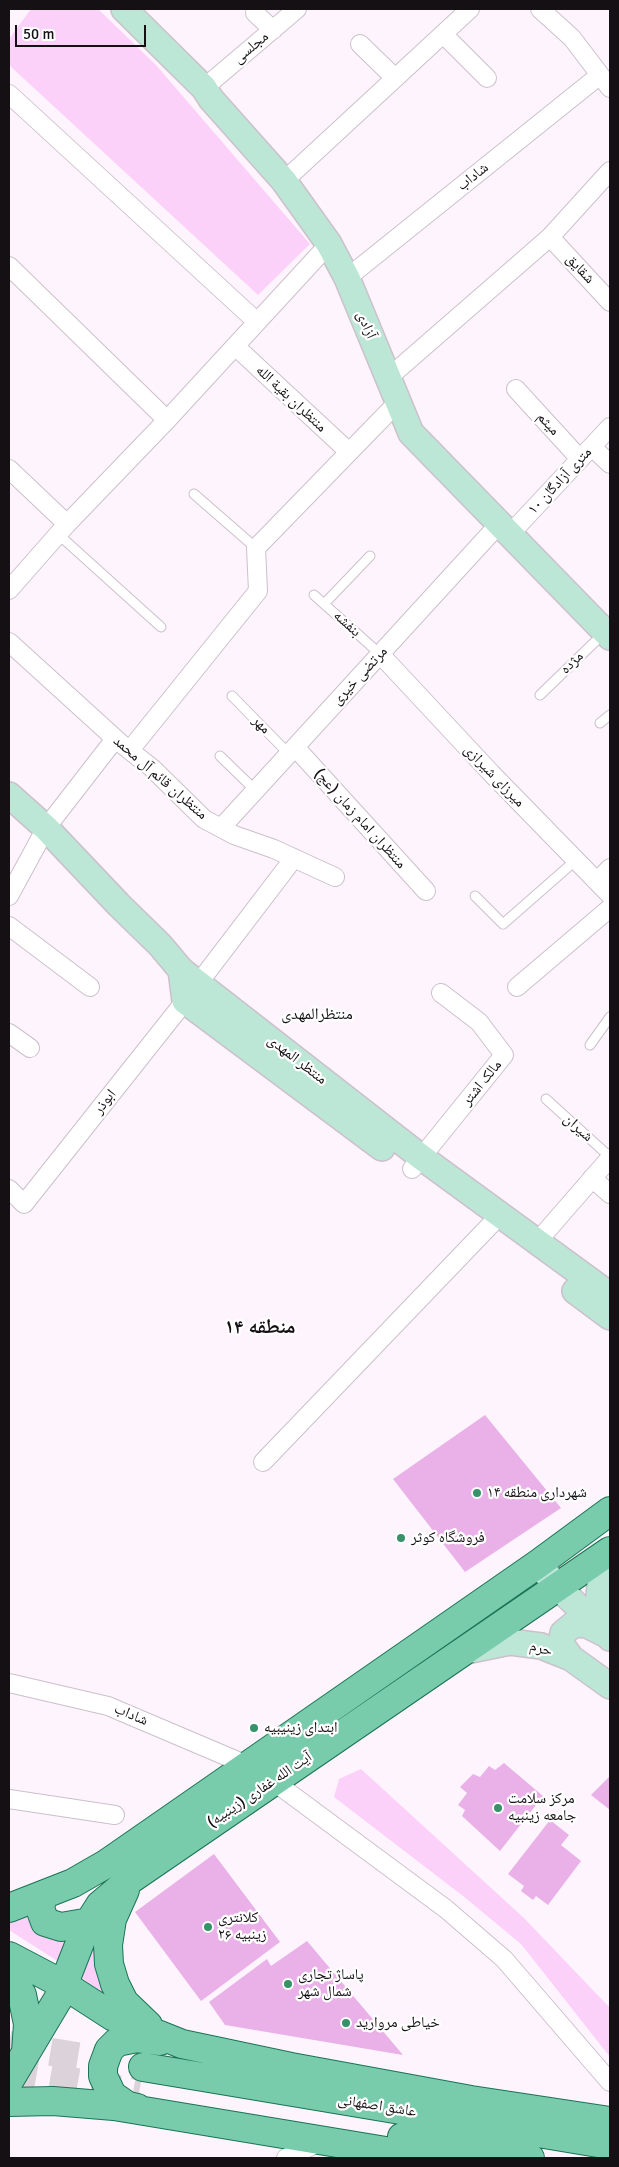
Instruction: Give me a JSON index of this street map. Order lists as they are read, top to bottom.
{
  "streets": {
    "main road": ["آیت الله غفاری (زینبیه)", "عاشق اصفهانی"],
    "street": [
      "مجلسی",
      "شاداب",
      "شقایق",
      "آزادی",
      "منتظران بقیة الله",
      "میثم",
      "۱۰ متری آزادگان",
      "مرتضی خیری",
      "میرزای شیرازی",
      "منتظران قائم آل محمد",
      "منتظران امام زمان (عج)",
      "منتظر المهدی",
      "مالک اشتر",
      "ابوذر",
      "حرم"
    ],
    "lane": [
      "بنفشه",
      "مژده",
      "مهر",
      "شیران"
    ]
  },
  "crossings": [
    ["مجلسی", "آزادی"],
    ["شاداب", "آزادی"],
    ["شاداب", "آیت الله غفاری (زینبیه)"],
    ["آزادی", "۱۰ متری آزادگان"],
    ["آزادی", "مژده"],
    ["آزادی", "مرتضی خیری"],
    ["میثم", "۱۰ متری آزادگان"],
    ["۱۰ متری آزادگان", "مرتضی خیری"],
    ["بنفشه", "مرتضی خیری"],
    ["بنفشه", "میرزای شیرازی"],
    ["مرتضی خیری", "مهر"],
    ["مرتضی خیری", "میرزای شیرازی"],
    ["مرتضی خیری", "منتظران قائم آل محمد"],
    ["مرتضی خیری", "منتظران امام زمان (عج)"],
    ["مهر", "منتظران امام زمان (عج)"],
    ["منتظر المهدی", "مالک اشتر"],
    ["منتظر المهدی", "ابوذر"],
    ["حرم", "آیت الله غفاری (زینبیه)"]
  ],
  "districts": ["منتظرالمهدی", "منطقه ۱۴"],
  "places": [
    "شهرداری منطقه ۱۴",
    "فروشگاه کوثر",
    "ابتدای زینیبیه",
    "مرکز سلامت جامعه زینبیه",
    "کلانتری ۲۶ زینبیه",
    "پاساژ تجاری شمال شهر",
    "خیاطی مروارید"
  ],
  "scale_bar": "50 m"
}
